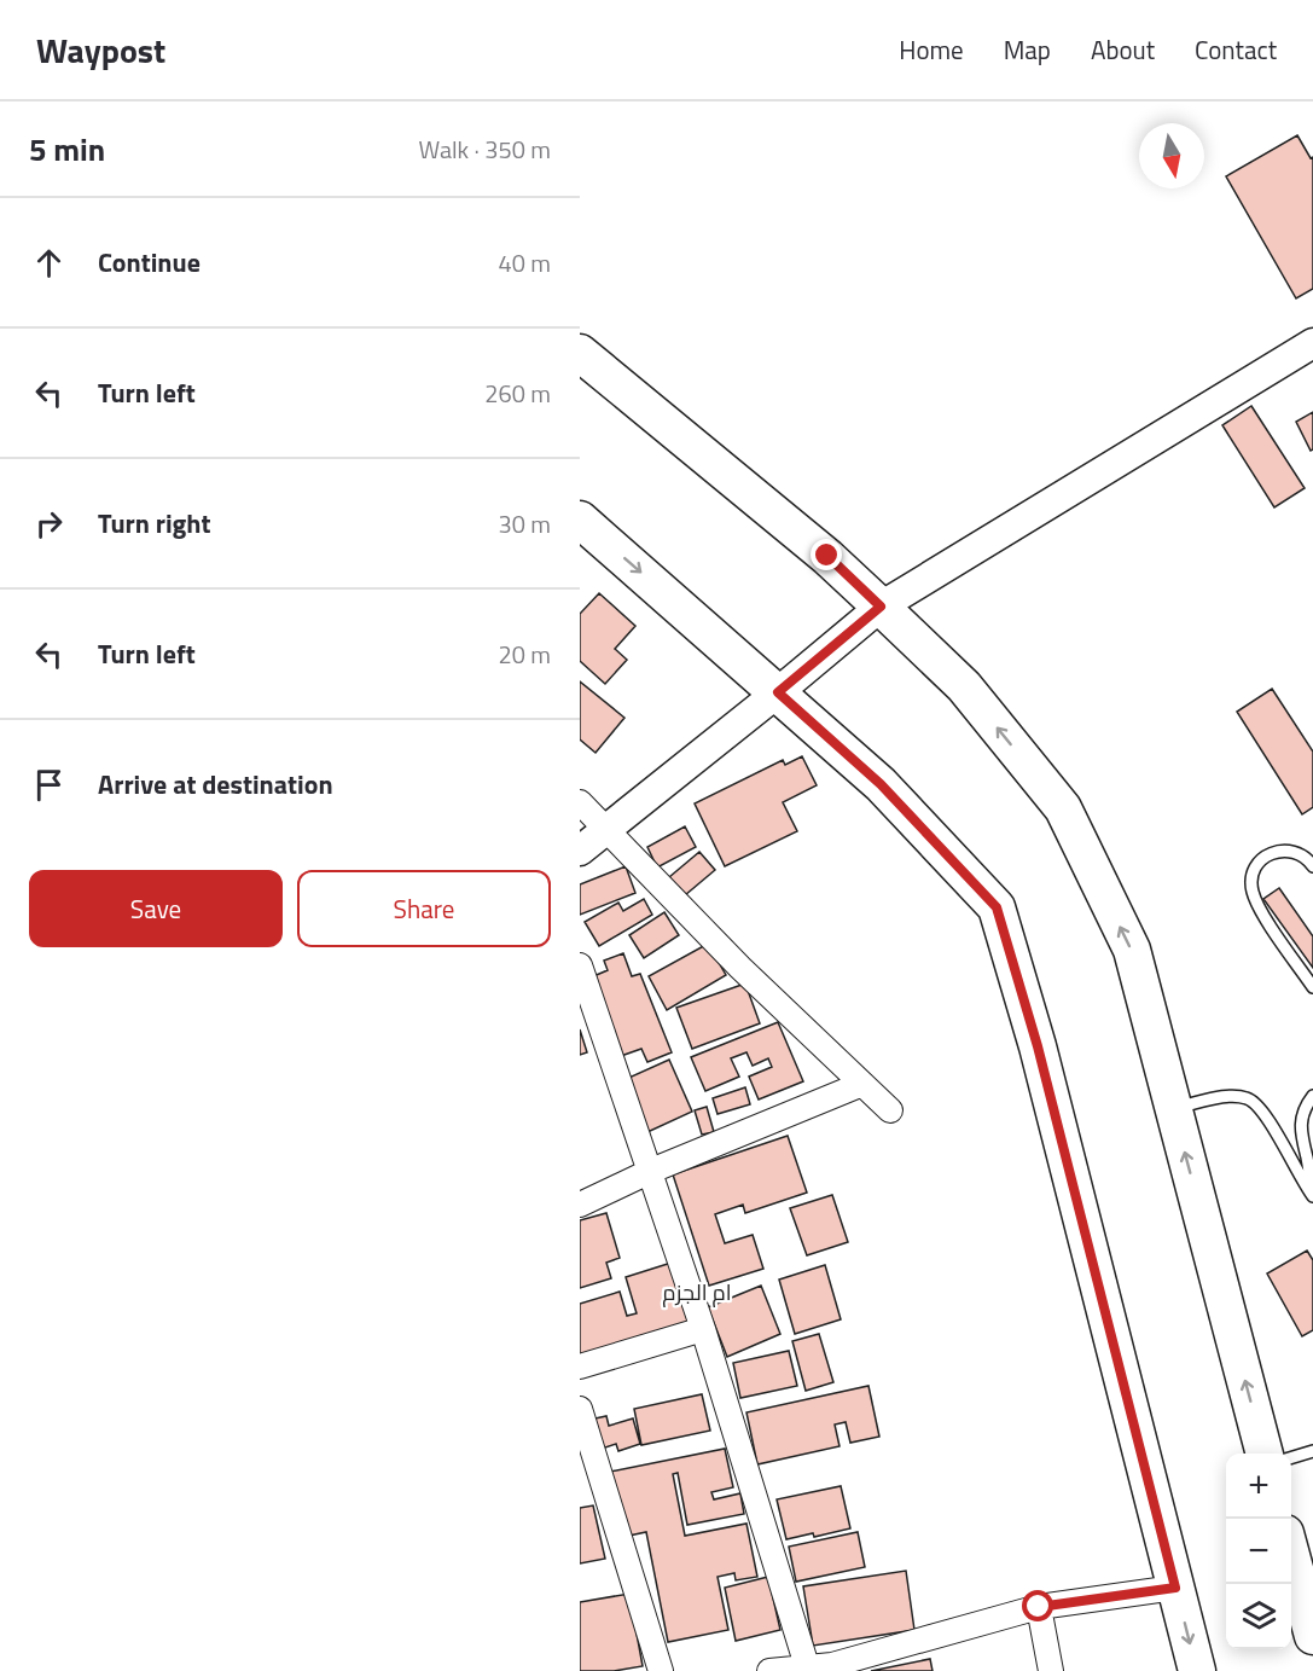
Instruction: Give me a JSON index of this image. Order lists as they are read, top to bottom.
{
  "districts": ["ام الجزم"],
  "north": "bottom",
  "page": {
    "header": "Waypost",
    "nav": [
      "Home",
      "Map",
      "About",
      "Contact"
    ],
    "heading": ["5 min", "Walk · 350 m"],
    "list": [
      ["Continue", "40 m"],
      ["Turn left", "260 m"],
      ["Turn right", "30 m"],
      ["Turn left", "20 m"],
      "Arrive at destination"
    ],
    "buttons": ["Save", "Share"],
    "map_buttons": ["+", "−"]
  }
}
